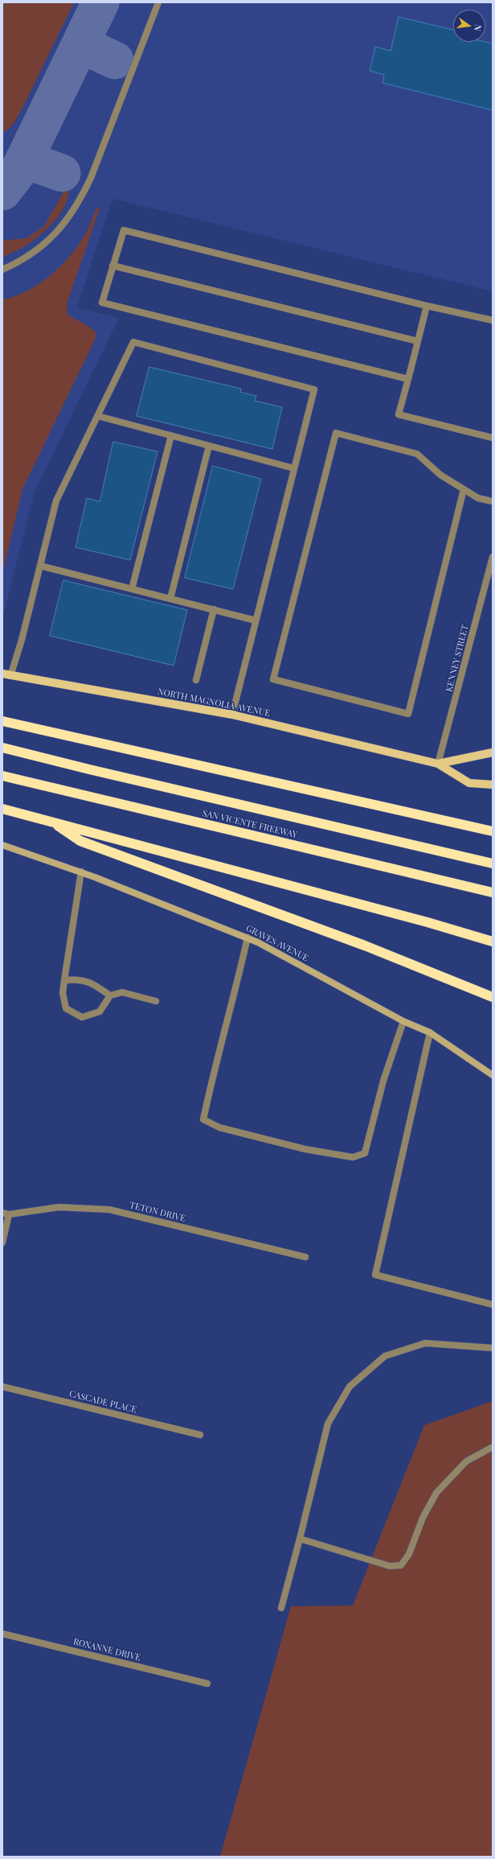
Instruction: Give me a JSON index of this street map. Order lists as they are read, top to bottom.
{
  "streets": {
    "highway": ["SAN VICENTE FREEWAY"],
    "main road": ["NORTH MAGNOLIA AVENUE", "GRAVES AVENUE"],
    "street": [
      "KENNEY STREET",
      "TETON DRIVE",
      "CASCADE PLACE",
      "ROXANNE DRIVE"
    ]
  },
  "crossings": [
    ["KENNEY STREET", "NORTH MAGNOLIA AVENUE"]
  ],
  "north": "right"
}
